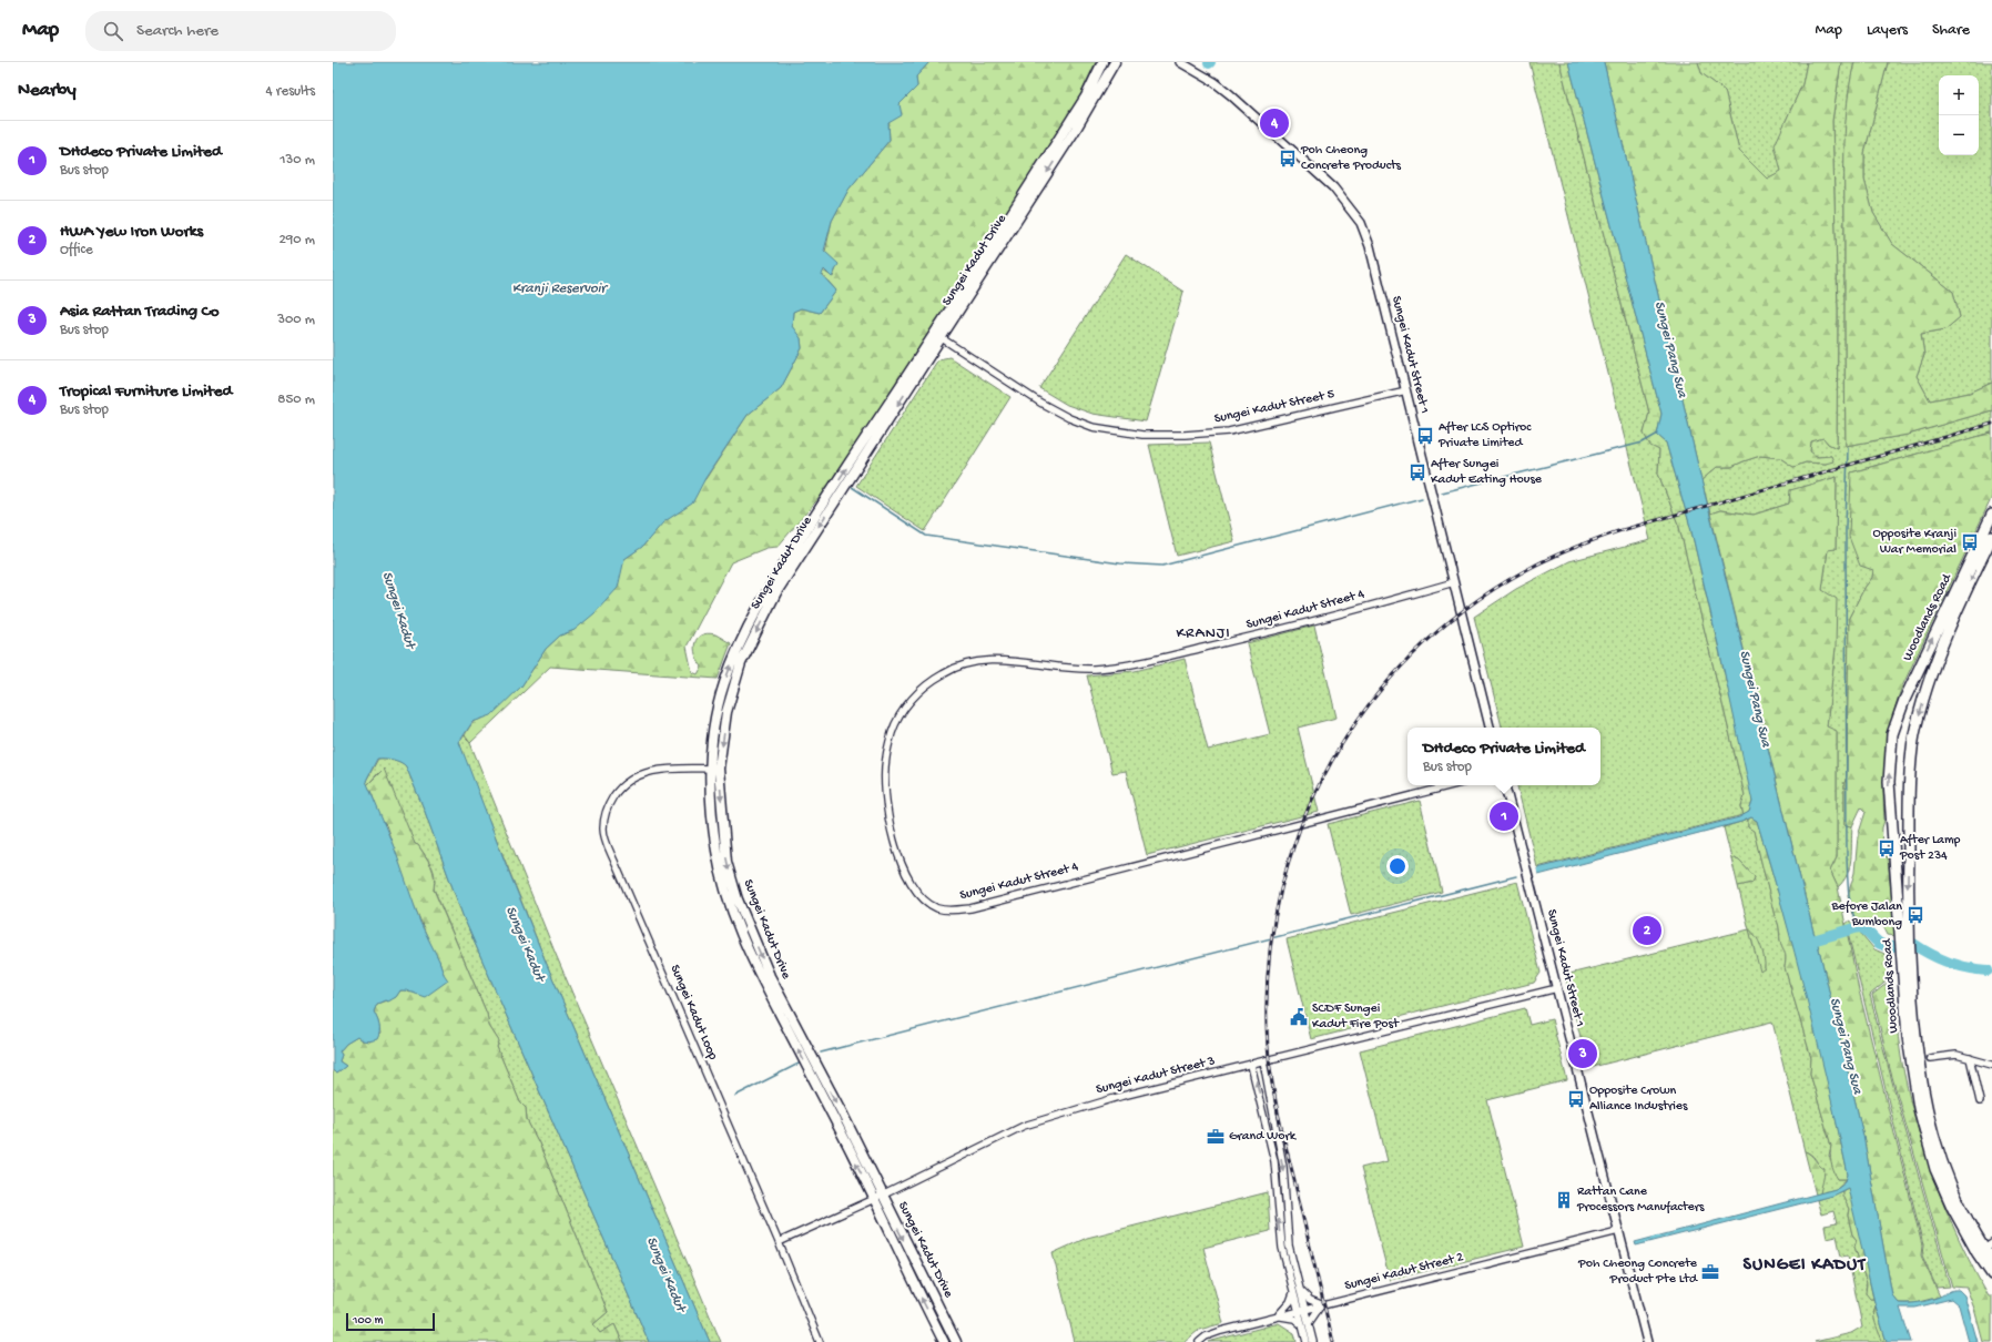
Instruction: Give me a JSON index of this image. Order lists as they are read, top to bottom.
{
  "streets": {
    "main road": ["Sungei Kadut Drive", "Woodlands Road"],
    "street": [
      "Sungei Kadut Street 1",
      "Sungei Kadut Street 5",
      "Sungei Kadut Street 4",
      "Sungei Kadut Loop",
      "Sungei Kadut Street 3",
      "Sungei Kadut Street 2"
    ]
  },
  "crossings": [
    ["Sungei Kadut Drive", "Sungei Kadut Street 5"],
    ["Sungei Kadut Drive", "Sungei Kadut Loop"],
    ["Sungei Kadut Drive", "Sungei Kadut Street 3"],
    ["Sungei Kadut Street 1", "Sungei Kadut Street 5"],
    ["Sungei Kadut Street 1", "Sungei Kadut Street 4"],
    ["Sungei Kadut Street 1", "Sungei Kadut Street 3"],
    ["Sungei Kadut Street 1", "Sungei Kadut Street 2"],
    ["Sungei Kadut Loop", "Sungei Kadut Street 3"]
  ],
  "districts": ["KRANJI", "SUNGEI KADUT"],
  "water": ["Kranji Reservoir", "Sungei Pang Sua", "Sungei Kadut"],
  "places": {
    "bus stop": [
      "Poh Cheong Concrete Products",
      "After LCS Optiroc Private Limited",
      "After Sungei Kadut Eating House",
      "Opposite Kranji War Memorial",
      "After Lamp Post 234",
      "Before Jalan Bumbong",
      "Opposite Crown Alliance Industries"
    ],
    "public building": ["SCDF Sungei Kadut Fire Post"],
    "office": ["Grand Work", "Poh Cheong Concrete Product Pte Ltd"],
    "building": ["Rattan Cane Processors Manufacters"]
  },
  "scale_bar": "100 m",
  "page": {
    "header": "Map",
    "search": "Search here",
    "nav": ["Map", "Layers", "Share"],
    "heading": ["Nearby", "4 results"],
    "map_buttons": ["+", "−"],
    "pins": [
      "4",
      "1",
      "2",
      "3"
    ],
    "list": [
      {
        "mark": "1",
        "name": "DHdeco Private Limited",
        "note": "Bus stop",
        "value": "130 m"
      },
      {
        "mark": "2",
        "name": "HWA Yew Iron Works",
        "note": "Office",
        "value": "290 m"
      },
      {
        "mark": "3",
        "name": "Asia Rattan Trading Co",
        "note": "Bus stop",
        "value": "300 m"
      },
      {
        "mark": "4",
        "name": "Tropical Furniture Limited",
        "note": "Bus stop",
        "value": "850 m"
      }
    ],
    "popup": ["DHdeco Private Limited", "Bus stop"],
    "scale": "100 m"
  }
}
